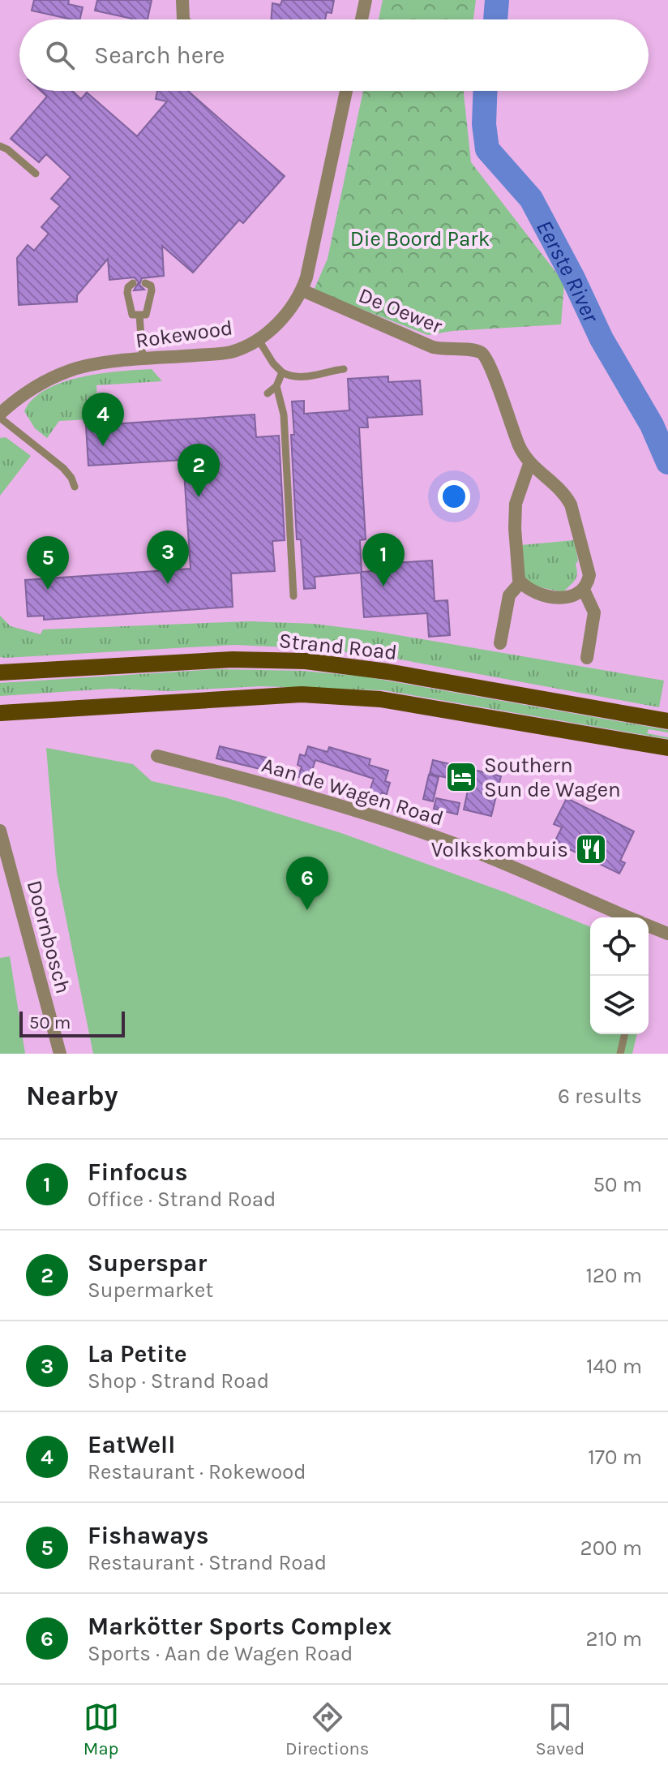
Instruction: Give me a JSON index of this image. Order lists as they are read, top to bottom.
{
  "streets": {
    "main road": ["Strand Road"],
    "street": [
      "De Oewer",
      "Rokewood",
      "Aan de Wagen Road",
      "Doornbosch"
    ]
  },
  "crossings": [
    ["De Oewer", "Rokewood"]
  ],
  "water": ["Eerste River"],
  "parks": ["Die Boord Park"],
  "places": {
    "hotel": ["Southern Sun de Wagen"],
    "restaurant": ["Volkskombuis"]
  },
  "scale_bar": "50 m",
  "page": {
    "search": "Search here",
    "pins": [
      "4",
      "2",
      "3",
      "1",
      "5",
      "6"
    ],
    "scale": "50 m",
    "heading": ["Nearby", "6 results"],
    "list": [
      {
        "mark": "1",
        "name": "Finfocus",
        "note": "Office · Strand Road",
        "value": "50 m"
      },
      {
        "mark": "2",
        "name": "Superspar",
        "note": "Supermarket",
        "value": "120 m"
      },
      {
        "mark": "3",
        "name": "La Petite",
        "note": "Shop · Strand Road",
        "value": "140 m"
      },
      {
        "mark": "4",
        "name": "EatWell",
        "note": "Restaurant · Rokewood",
        "value": "170 m"
      },
      {
        "mark": "5",
        "name": "Fishaways",
        "note": "Restaurant · Strand Road",
        "value": "200 m"
      },
      {
        "mark": "6",
        "name": "Markötter Sports Complex",
        "note": "Sports · Aan de Wagen Road",
        "value": "210 m"
      }
    ],
    "nav": ["Map", "Directions", "Saved"]
  }
}
